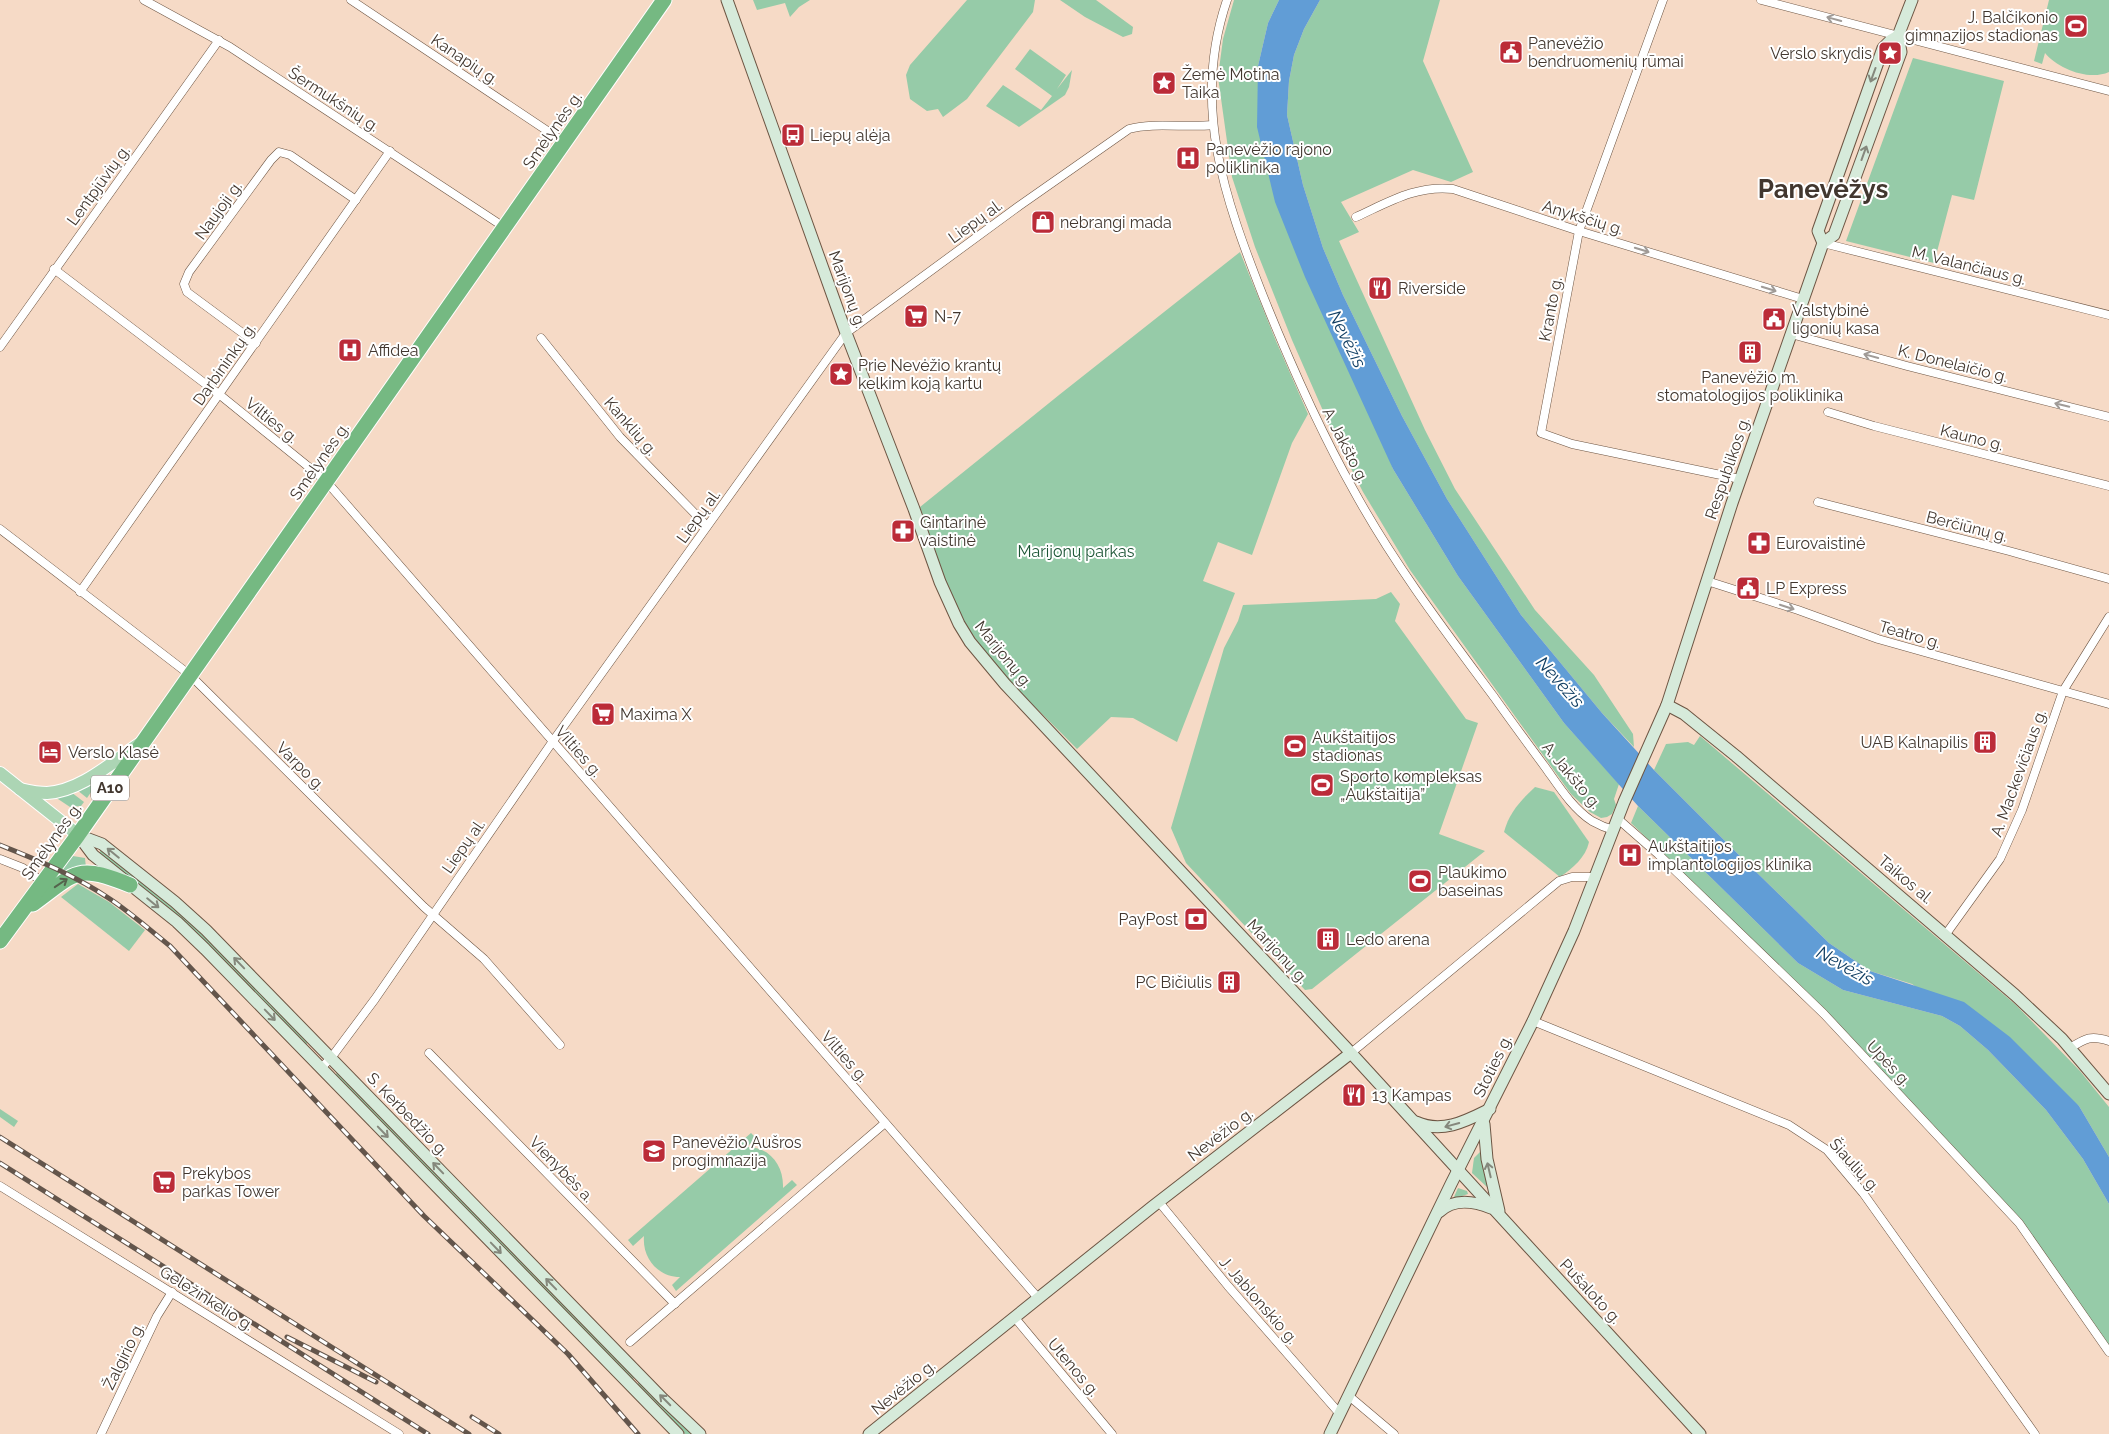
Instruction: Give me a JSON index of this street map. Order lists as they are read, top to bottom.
{
  "streets": {
    "highway": ["Smėlynės g.", "A10"],
    "main road": [
      "Marijonų g.",
      "Respublikos g.",
      "Taikos al.",
      "Stoties g.",
      "S. Kerbedžio g.",
      "Nevėžio g.",
      "Pušaloto g."
    ],
    "street": [
      "Kanapių g.",
      "Šermukšnių g.",
      "Lentpjūvių g.",
      "Naujoji g.",
      "Anykščių g.",
      "Liepų al.",
      "M. Valančiaus g.",
      "Kranto g.",
      "K. Donelaičio g.",
      "Darbininkų g.",
      "Vilties g.",
      "Kanklių g.",
      "Kauno g.",
      "A. Jakšto g.",
      "Berčiūnų g.",
      "Teatro g.",
      "Varpo g.",
      "A. Mackevičiaus g.",
      "Upės g.",
      "Šiaulių g.",
      "Vienybės a.",
      "Geležinkelio g.",
      "J. Jablonskio g.",
      "Žalgirio g.",
      "Utenos g."
    ]
  },
  "crossings": [
    ["Kanapių g.", "Smėlynės g."],
    ["Šermukšnių g.", "Smėlynės g."],
    ["Šermukšnių g.", "Lentpjūvių g."],
    ["Šermukšnių g.", "Darbininkų g."],
    ["Smėlynės g.", "Vilties g."],
    ["Smėlynės g.", "Varpo g."],
    ["Smėlynės g.", "S. Kerbedžio g."],
    ["Lentpjūvių g.", "Vilties g."],
    ["Naujoji g.", "Darbininkų g."],
    ["Anykščių g.", "Kranto g."],
    ["Anykščių g.", "Respublikos g."],
    ["Liepų al.", "Marijonų g."],
    ["Liepų al.", "Vilties g."],
    ["Liepų al.", "Kanklių g."],
    ["Liepų al.", "A. Jakšto g."],
    ["Liepų al.", "Varpo g."],
    ["Liepų al.", "S. Kerbedžio g."],
    ["M. Valančiaus g.", "Respublikos g."],
    ["Marijonų g.", "Stoties g."],
    ["Marijonų g.", "Nevėžio g."],
    ["Marijonų g.", "Pušaloto g."],
    ["Kranto g.", "Respublikos g."],
    ["K. Donelaičio g.", "Respublikos g."],
    ["Darbininkų g.", "Vilties g."],
    ["Darbininkų g.", "Varpo g."],
    ["Vilties g.", "Nevėžio g."],
    ["A. Jakšto g.", "Stoties g."],
    ["Respublikos g.", "Teatro g."],
    ["Respublikos g.", "Taikos al."],
    ["Respublikos g.", "Stoties g."],
    ["Teatro g.", "A. Mackevičiaus g."],
    ["A. Mackevičiaus g.", "Taikos al."],
    ["Taikos al.", "Stoties g."],
    ["Upės g.", "Stoties g."],
    ["Stoties g.", "Nevėžio g."],
    ["Stoties g.", "Šiaulių g."],
    ["Stoties g.", "Pušaloto g."],
    ["Stoties g.", "J. Jablonskio g."],
    ["Nevėžio g.", "J. Jablonskio g."],
    ["Nevėžio g.", "Utenos g."],
    ["Geležinkelio g.", "Žalgirio g."]
  ],
  "one_way": ["Anykščių g.", "K. Donelaičio g.", "Teatro g."],
  "districts": ["Panevėžys"],
  "water": ["Nevėžis"],
  "parks": ["Marijonų parkas"],
  "places": {
    "sports": [
      "J. Balčikonio gimnazijos stadionas",
      "Aukštaitijos stadionas",
      "Sporto kompleksas „Aukštaitija”",
      "Plaukimo baseinas"
    ],
    "public building": ["Panevėžio bendruomenių rūmai", "Valstybinė ligonių kasa", "LP Express"],
    "place": ["Verslo skrydis", "Žemė Motina Taika", "Prie Nevėžio krantų kelkim koją kartu"],
    "bus stop": ["Liepų alėja"],
    "hospital": ["Panevėžio rajono poliklinika", "Affidea", "Aukštaitijos implantologijos klinika"],
    "shop": ["nebrangi mada"],
    "restaurant": ["Riverside", "13 Kampas"],
    "supermarket": ["N-7", "Maxima X", "Prekybos parkas Tower"],
    "building": [
      "Panevėžio m. stomatologijos poliklinika",
      "UAB Kalnapilis",
      "Ledo arena",
      "PC Bičiulis"
    ],
    "pharmacy": ["Gintarinė vaistinė", "Eurovaistinė"],
    "hotel": ["Verslo Klasė"],
    "bank": ["PayPost"],
    "school or university": ["Panevėžio Aušros progimnazija"]
  }
}
